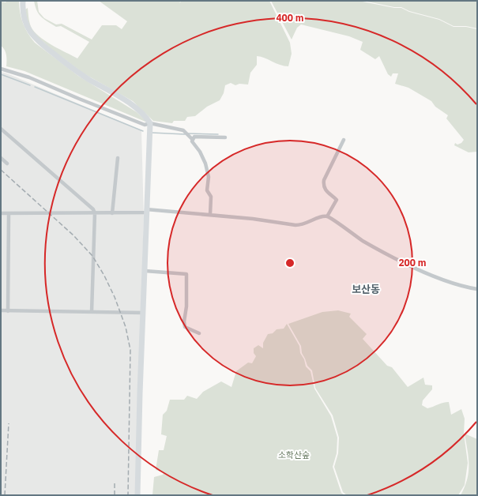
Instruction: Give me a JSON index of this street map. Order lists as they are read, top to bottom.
{
  "districts": ["보산동"],
  "parks": ["소학산숲"],
  "rings": ["400 m", "200 m"]
}
